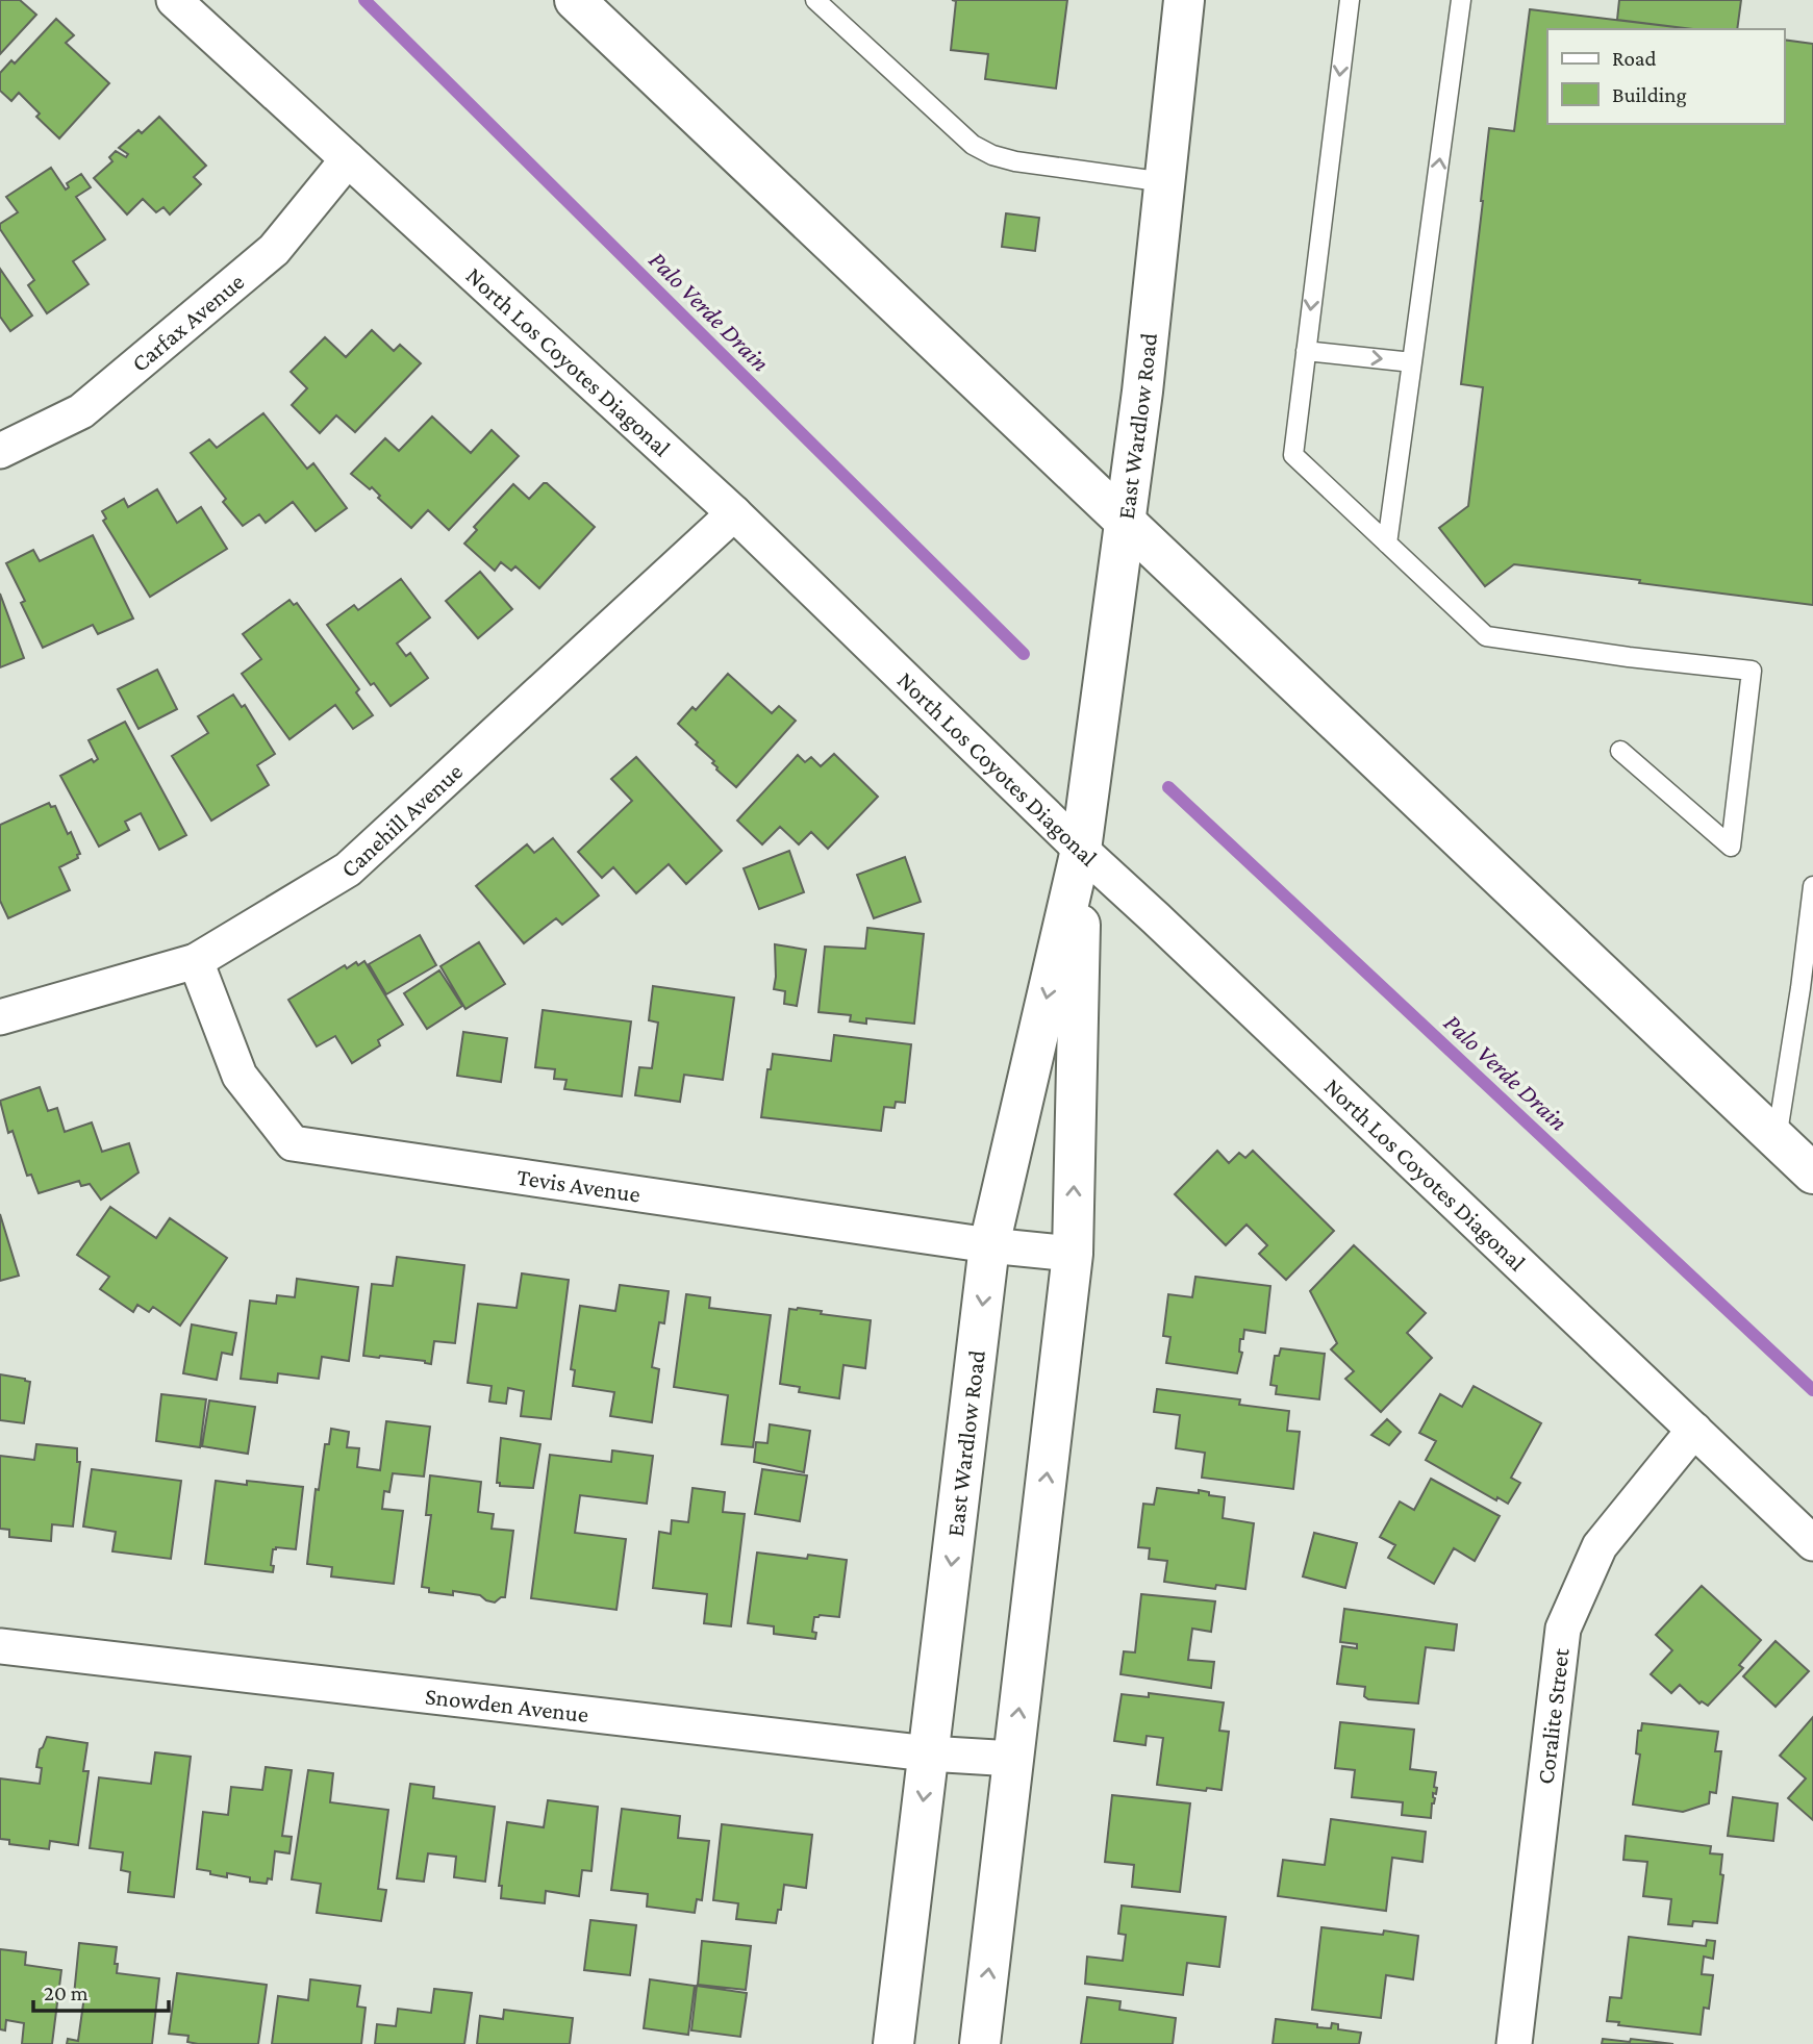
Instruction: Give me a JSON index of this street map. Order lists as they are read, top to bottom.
{
  "streets": {
    "main road": ["East Wardlow Road"],
    "street": [
      "Carfax Avenue",
      "North Los Coyotes Diagonal",
      "Canehill Avenue",
      "Tevis Avenue",
      "Snowden Avenue",
      "Coralite Street"
    ]
  },
  "crossings": [
    ["Carfax Avenue", "North Los Coyotes Diagonal"],
    ["North Los Coyotes Diagonal", "East Wardlow Road"],
    ["North Los Coyotes Diagonal", "Canehill Avenue"],
    ["North Los Coyotes Diagonal", "Coralite Street"],
    ["East Wardlow Road", "Tevis Avenue"],
    ["East Wardlow Road", "Snowden Avenue"],
    ["Canehill Avenue", "Tevis Avenue"]
  ],
  "water": ["Palo Verde Drain"],
  "legend": ["Road", "Building"],
  "scale_bar": "20 m"
}
